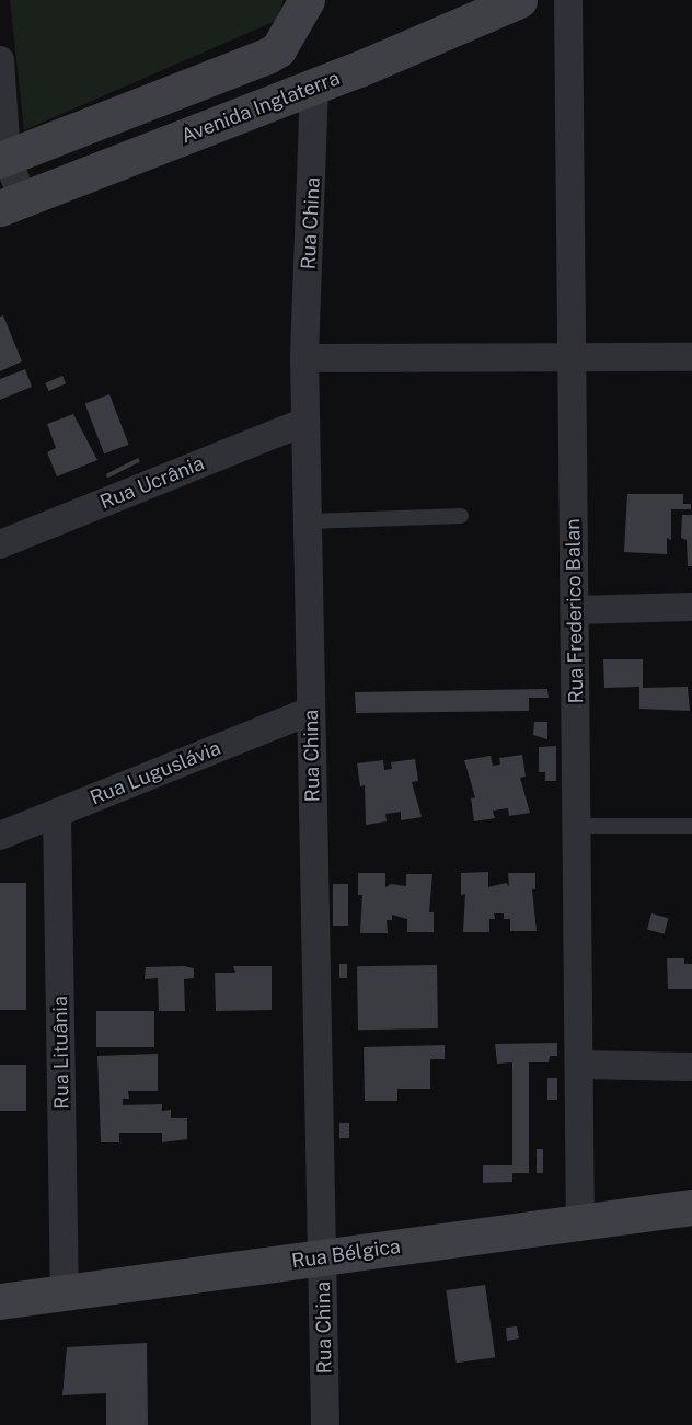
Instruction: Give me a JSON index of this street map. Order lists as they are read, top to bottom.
{
  "streets": {
    "main road": ["Avenida Inglaterra", "Rua Bélgica"],
    "street": [
      "Rua China",
      "Rua Ucrânia",
      "Rua Frederico Balan",
      "Rua Luguslávia",
      "Rua Lituânia"
    ]
  },
  "crossings": [
    ["Avenida Inglaterra", "Rua China"],
    ["Rua China", "Rua Ucrânia"],
    ["Rua China", "Rua Luguslávia"],
    ["Rua China", "Rua Bélgica"],
    ["Rua Frederico Balan", "Rua Bélgica"],
    ["Rua Luguslávia", "Rua Lituânia"],
    ["Rua Lituânia", "Rua Bélgica"]
  ]
}
